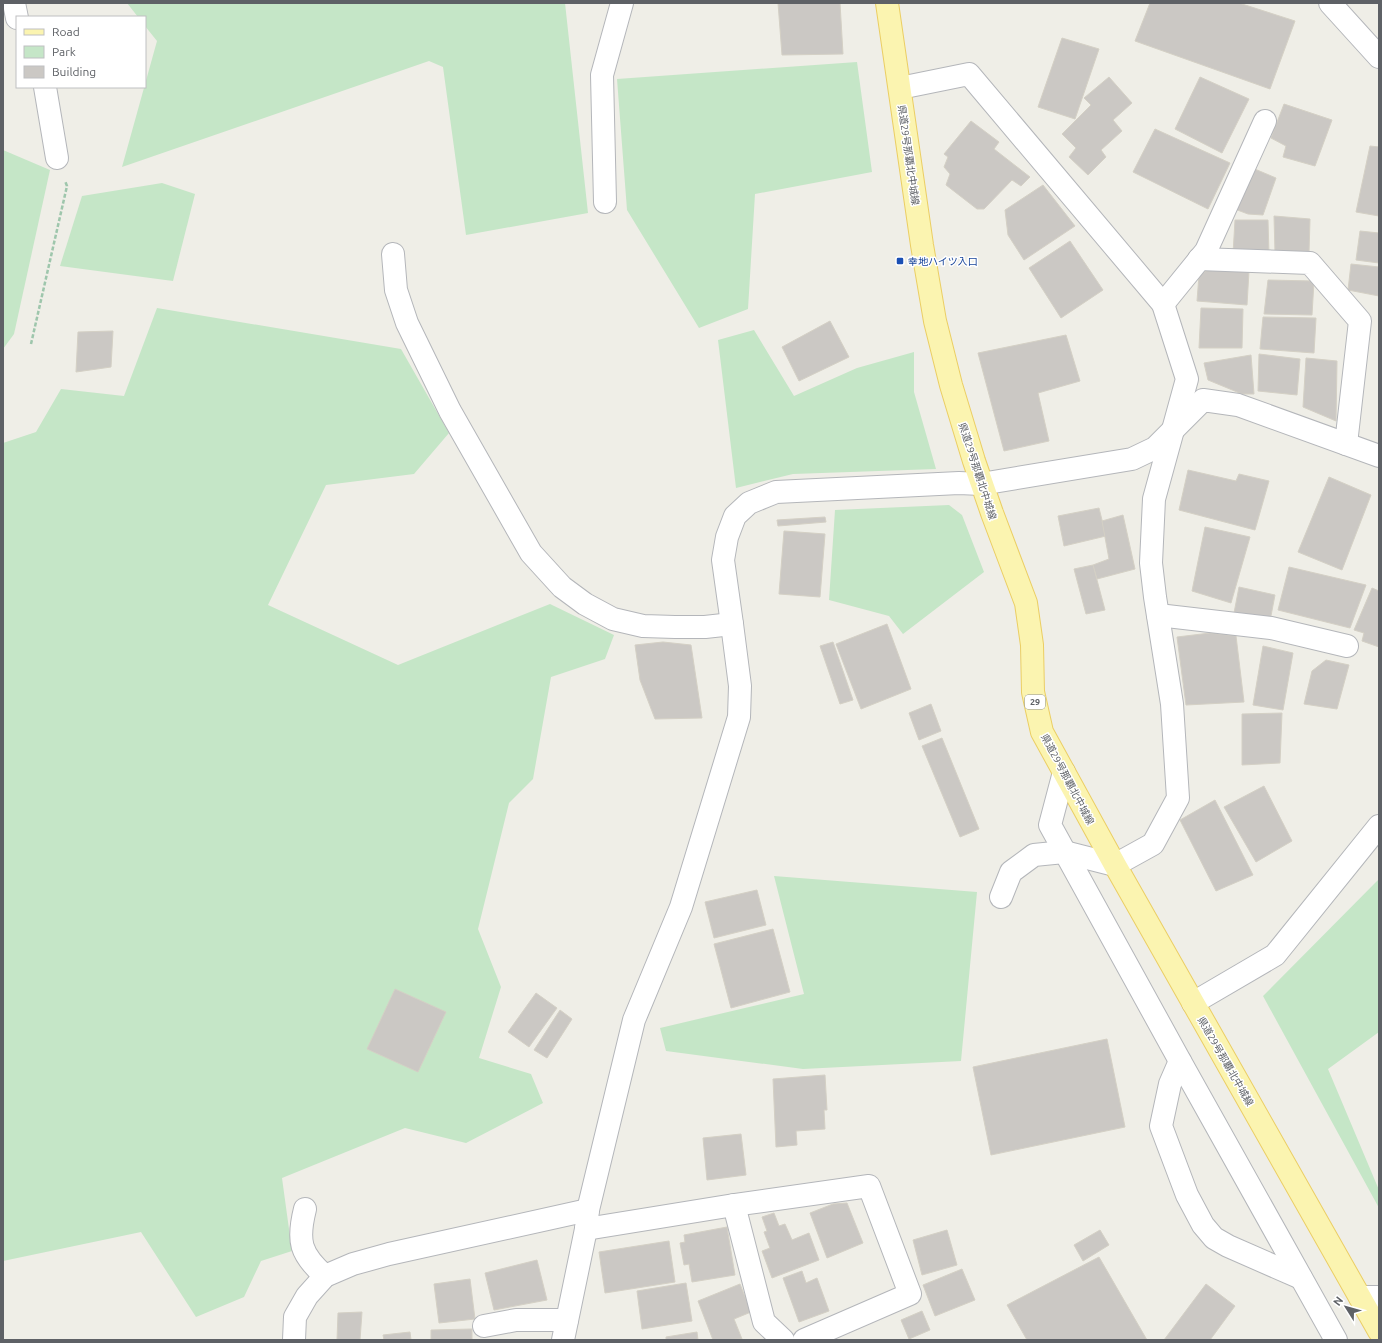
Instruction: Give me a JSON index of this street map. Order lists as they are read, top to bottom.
{
  "streets": {
    "main road": ["県道29号那覇北中城線", "29"]
  },
  "places": {
    "transit": ["幸地ハイツ入口"]
  },
  "legend": ["Road", "Park", "Building"],
  "north": "top left"
}
